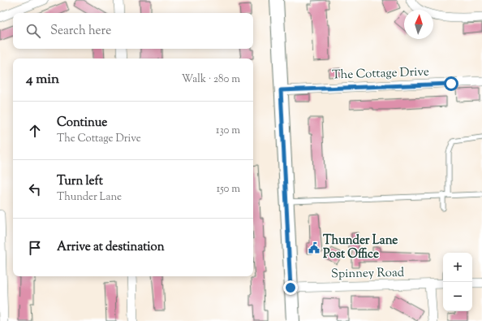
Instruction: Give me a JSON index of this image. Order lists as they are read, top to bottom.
{
  "streets": {
    "street": ["The Cottage Drive", "Spinney Road"]
  },
  "places": {
    "public building": ["Thunder Lane Post Office"]
  },
  "north": "top",
  "page": {
    "search": "Search here",
    "heading": ["4 min", "Walk · 280 m"],
    "list": [
      ["Continue", "The Cottage Drive", "130 m"],
      ["Turn left", "Thunder Lane", "150 m"],
      "Arrive at destination"
    ],
    "map_buttons": ["+", "−"]
  }
}
